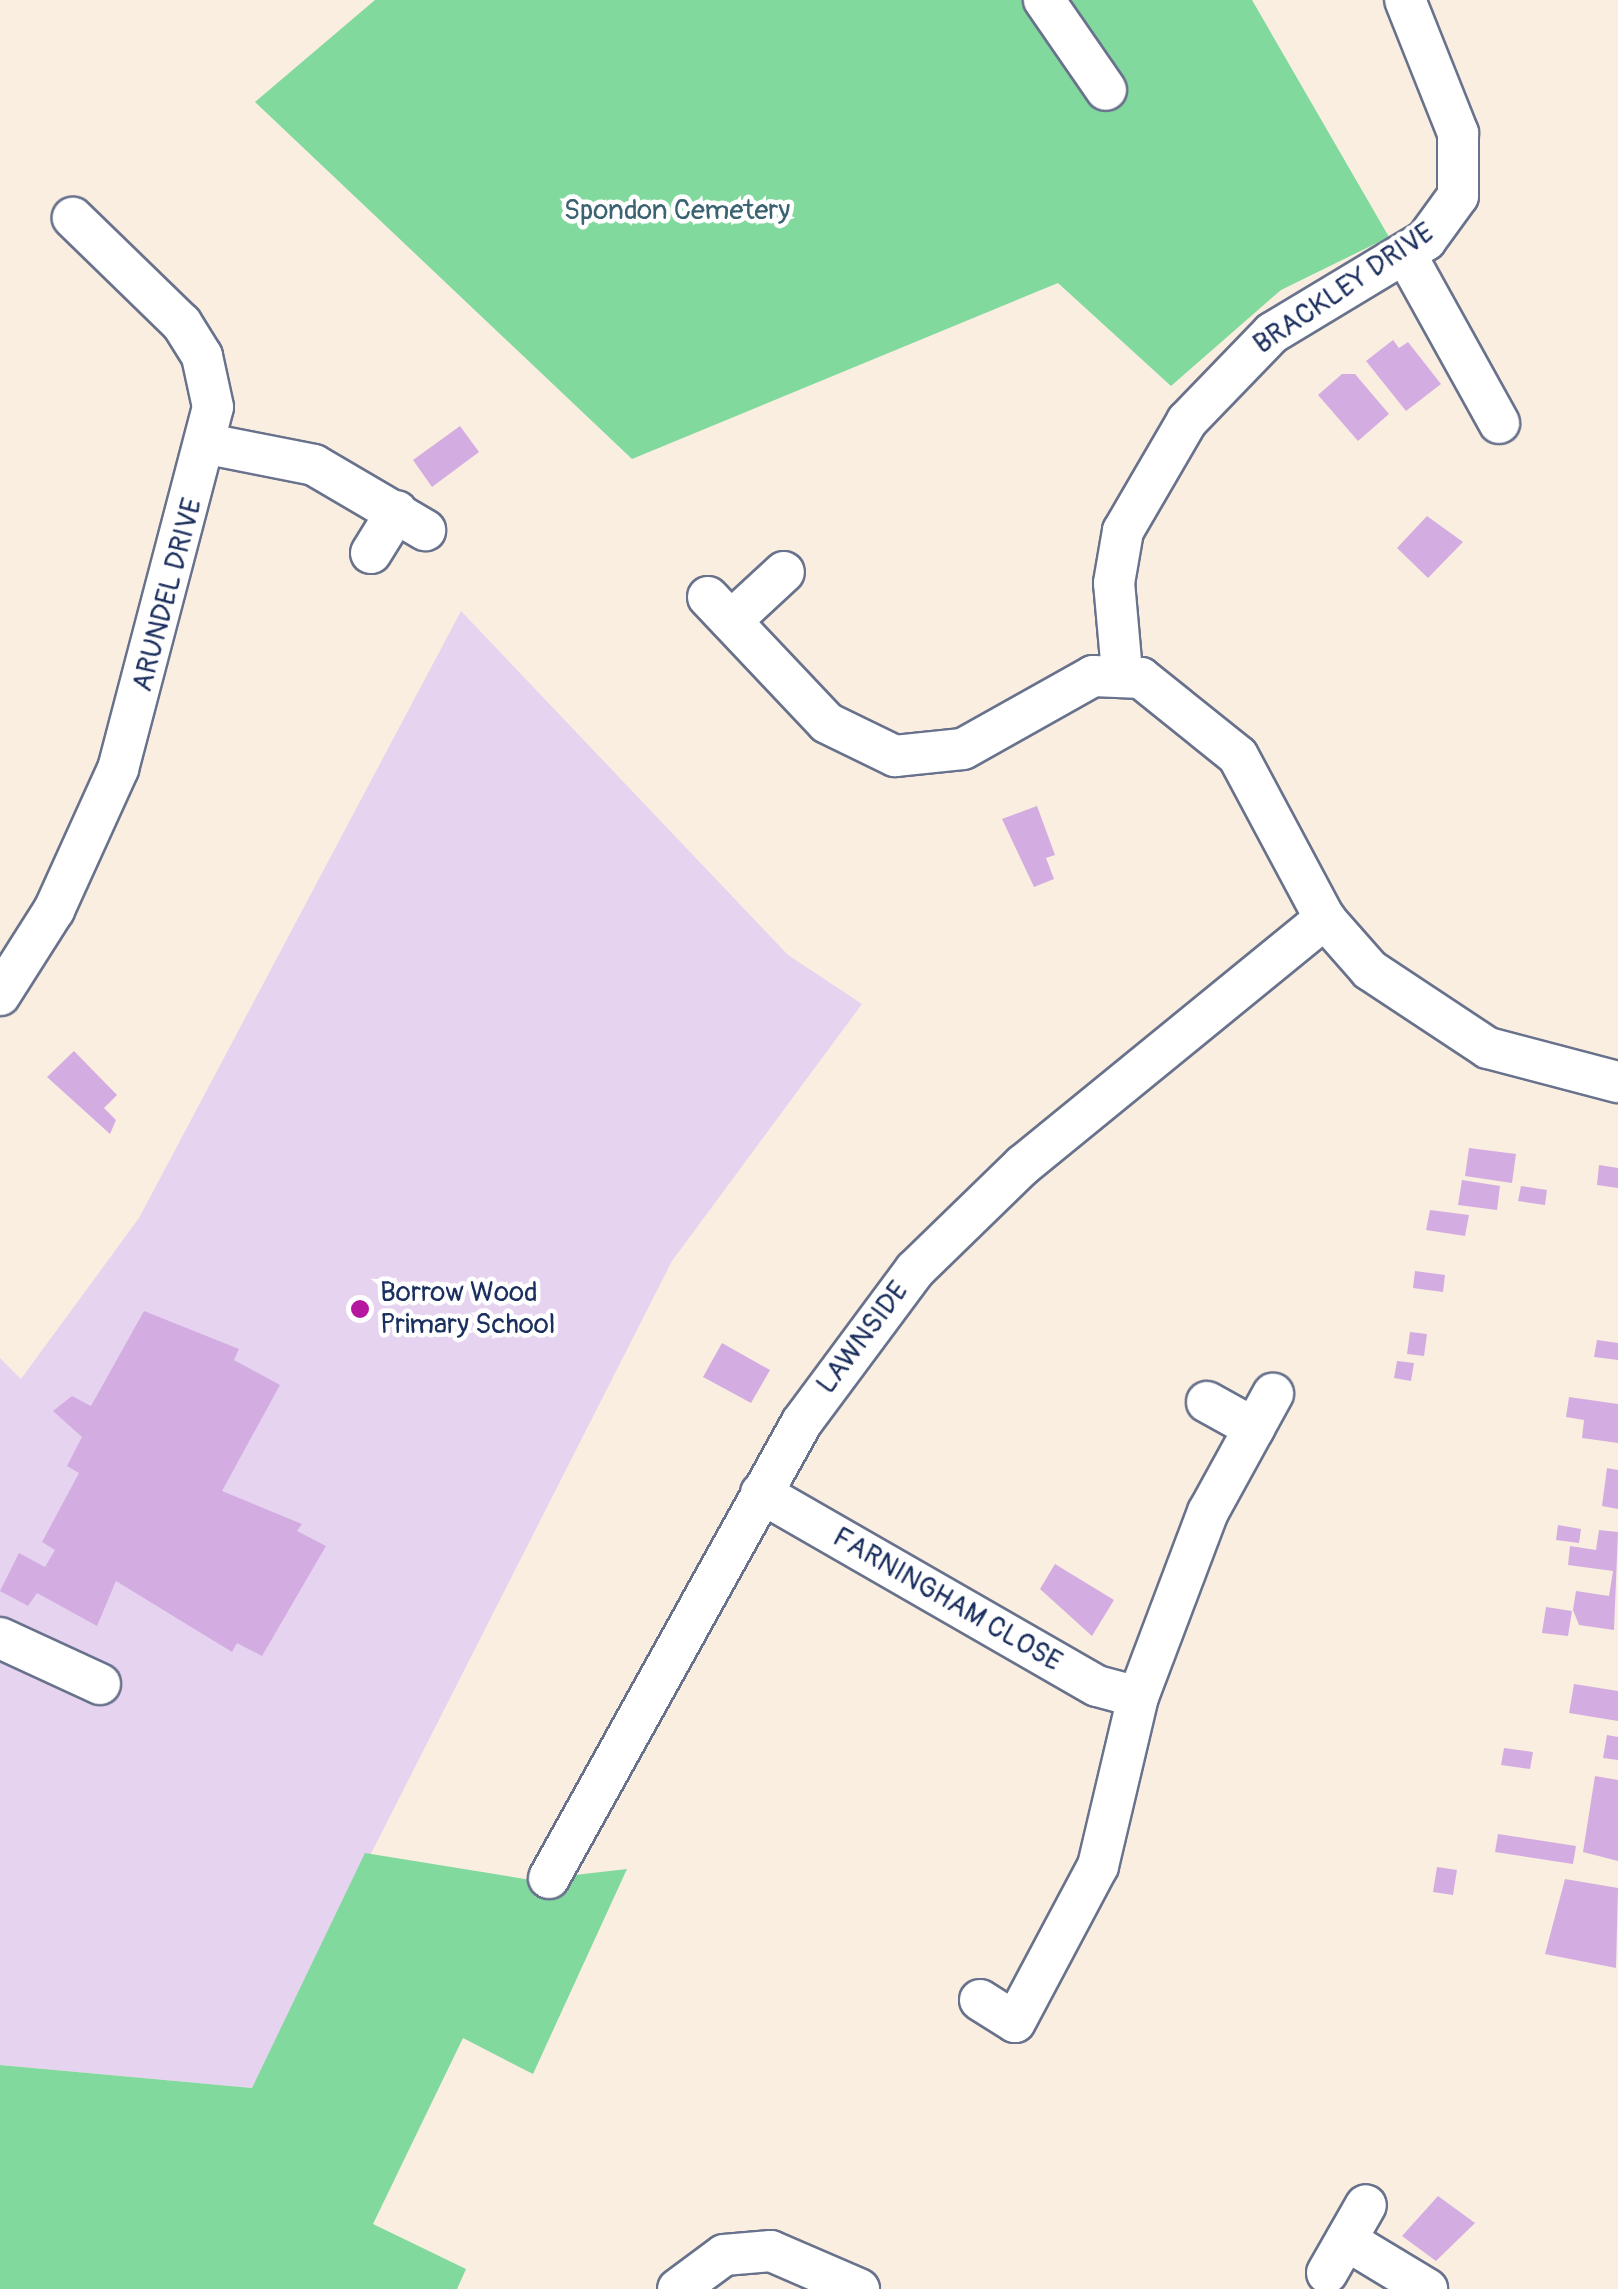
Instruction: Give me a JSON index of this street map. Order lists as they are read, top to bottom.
{
  "streets": {
    "street": [
      "BRACKLEY DRIVE",
      "ARUNDEL DRIVE",
      "LAWNSIDE",
      "FARNINGHAM CLOSE"
    ]
  },
  "crossings": [
    ["LAWNSIDE", "FARNINGHAM CLOSE"]
  ],
  "parks": ["Spondon Cemetery"],
  "places": ["Borrow Wood Primary School"]
}
